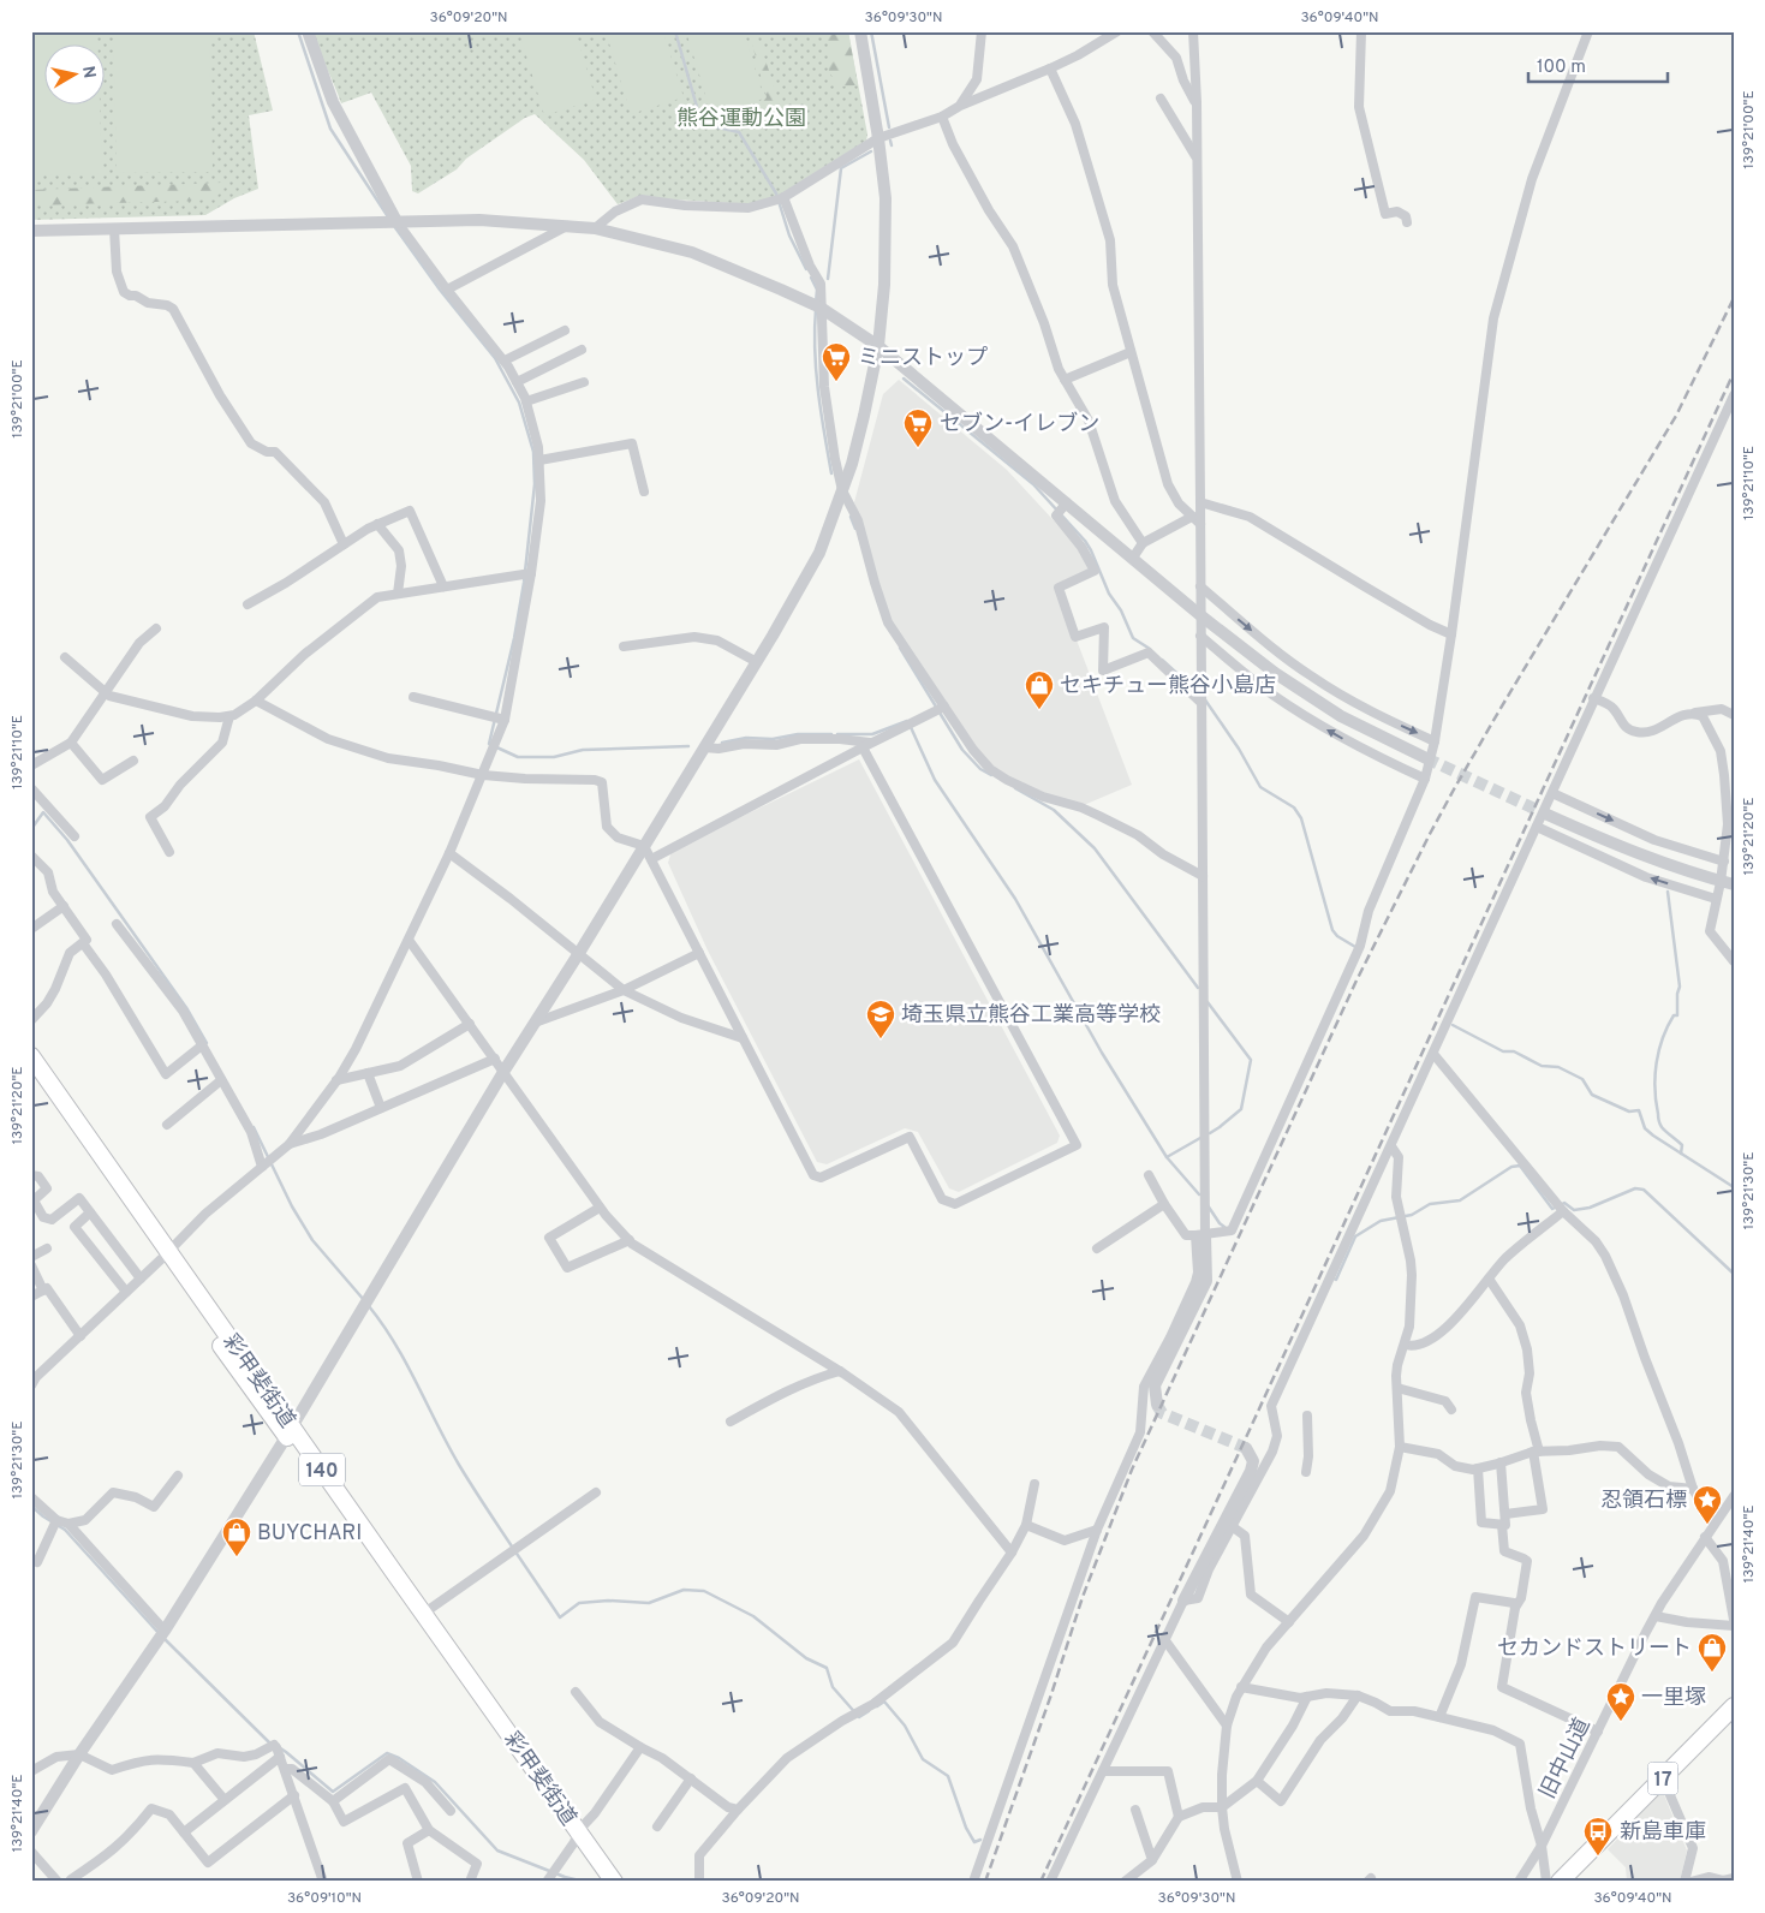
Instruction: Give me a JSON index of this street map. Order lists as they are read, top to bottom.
{
  "streets": {
    "highway": ["彩甲斐街道", "140", "17"],
    "street": ["旧中山道"]
  },
  "parks": ["熊谷運動公園"],
  "places": {
    "supermarket": ["ミニストップ", "セブン-イレブン"],
    "shop": ["セキチュー熊谷小島店", "BUYCHARI", "セカンドストリート"],
    "school or university": ["埼玉県立熊谷工業高等学校"],
    "place": ["忍領石標", "一里塚"],
    "bus stop": ["新島車庫"]
  },
  "scale_bar": "100 m",
  "north": "right",
  "coordinates": [
    "36°09'20\"N",
    "36°09'30\"N",
    "36°09'40\"N",
    "139°21'00\"E",
    "139°21'10\"E",
    "139°21'20\"E",
    "139°21'30\"E",
    "139°21'40\"E",
    "36°09'10\"N"
  ]
}
